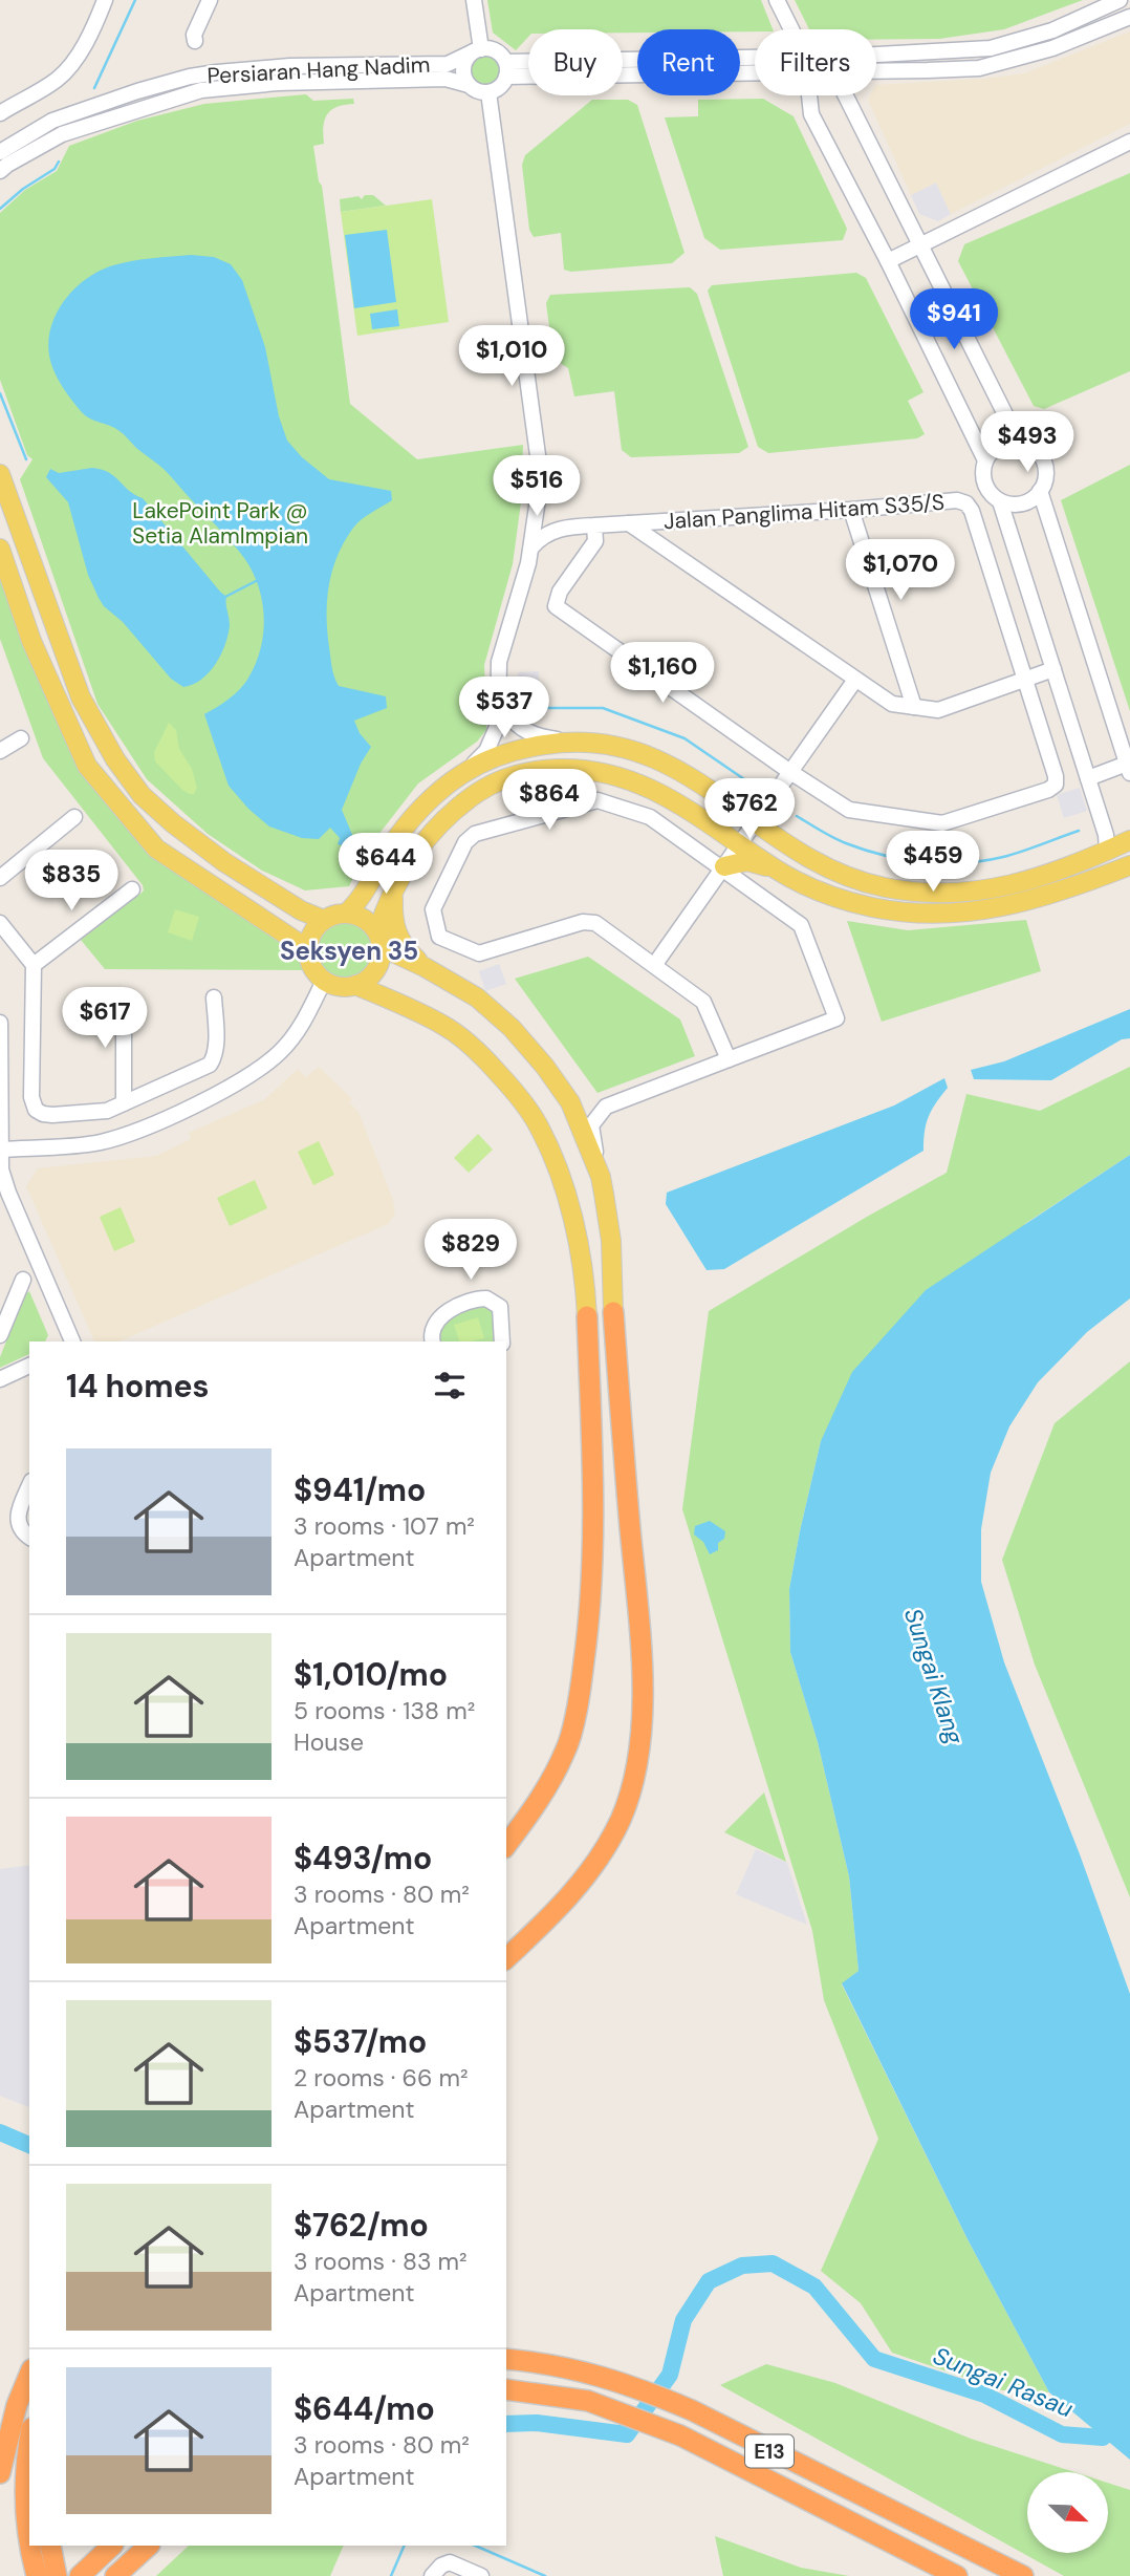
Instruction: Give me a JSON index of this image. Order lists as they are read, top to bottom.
{
  "streets": {
    "highway": ["E13"],
    "street": ["Persiaran Hang Nadim", "Jalan Panglima Hitam S35/S"]
  },
  "districts": ["Seksyen 35"],
  "water": ["Sungai Klang", "Sungai Rasau"],
  "parks": ["LakePoint Park @ Setia AlamImpian"],
  "north": "bottom right",
  "page": {
    "chip": ["Buy", "Rent", "Filters"],
    "price": [
      "$941",
      "$1,010",
      "$493",
      "$516",
      "$1,070",
      "$1,160",
      "$537",
      "$864",
      "$762",
      "$459",
      "$644",
      "$835",
      "$617",
      "$829"
    ],
    "heading": "14 homes",
    "list": [
      {
        "name": "$941/mo",
        "note": "3 rooms · 107 m² · Apartment"
      },
      {
        "name": "$1,010/mo",
        "note": "5 rooms · 138 m² · House"
      },
      {
        "name": "$493/mo",
        "note": "3 rooms · 80 m² · Apartment"
      },
      {
        "name": "$537/mo",
        "note": "2 rooms · 66 m² · Apartment"
      },
      {
        "name": "$762/mo",
        "note": "3 rooms · 83 m² · Apartment"
      },
      {
        "name": "$644/mo",
        "note": "3 rooms · 80 m² · Apartment"
      }
    ]
  }
}
